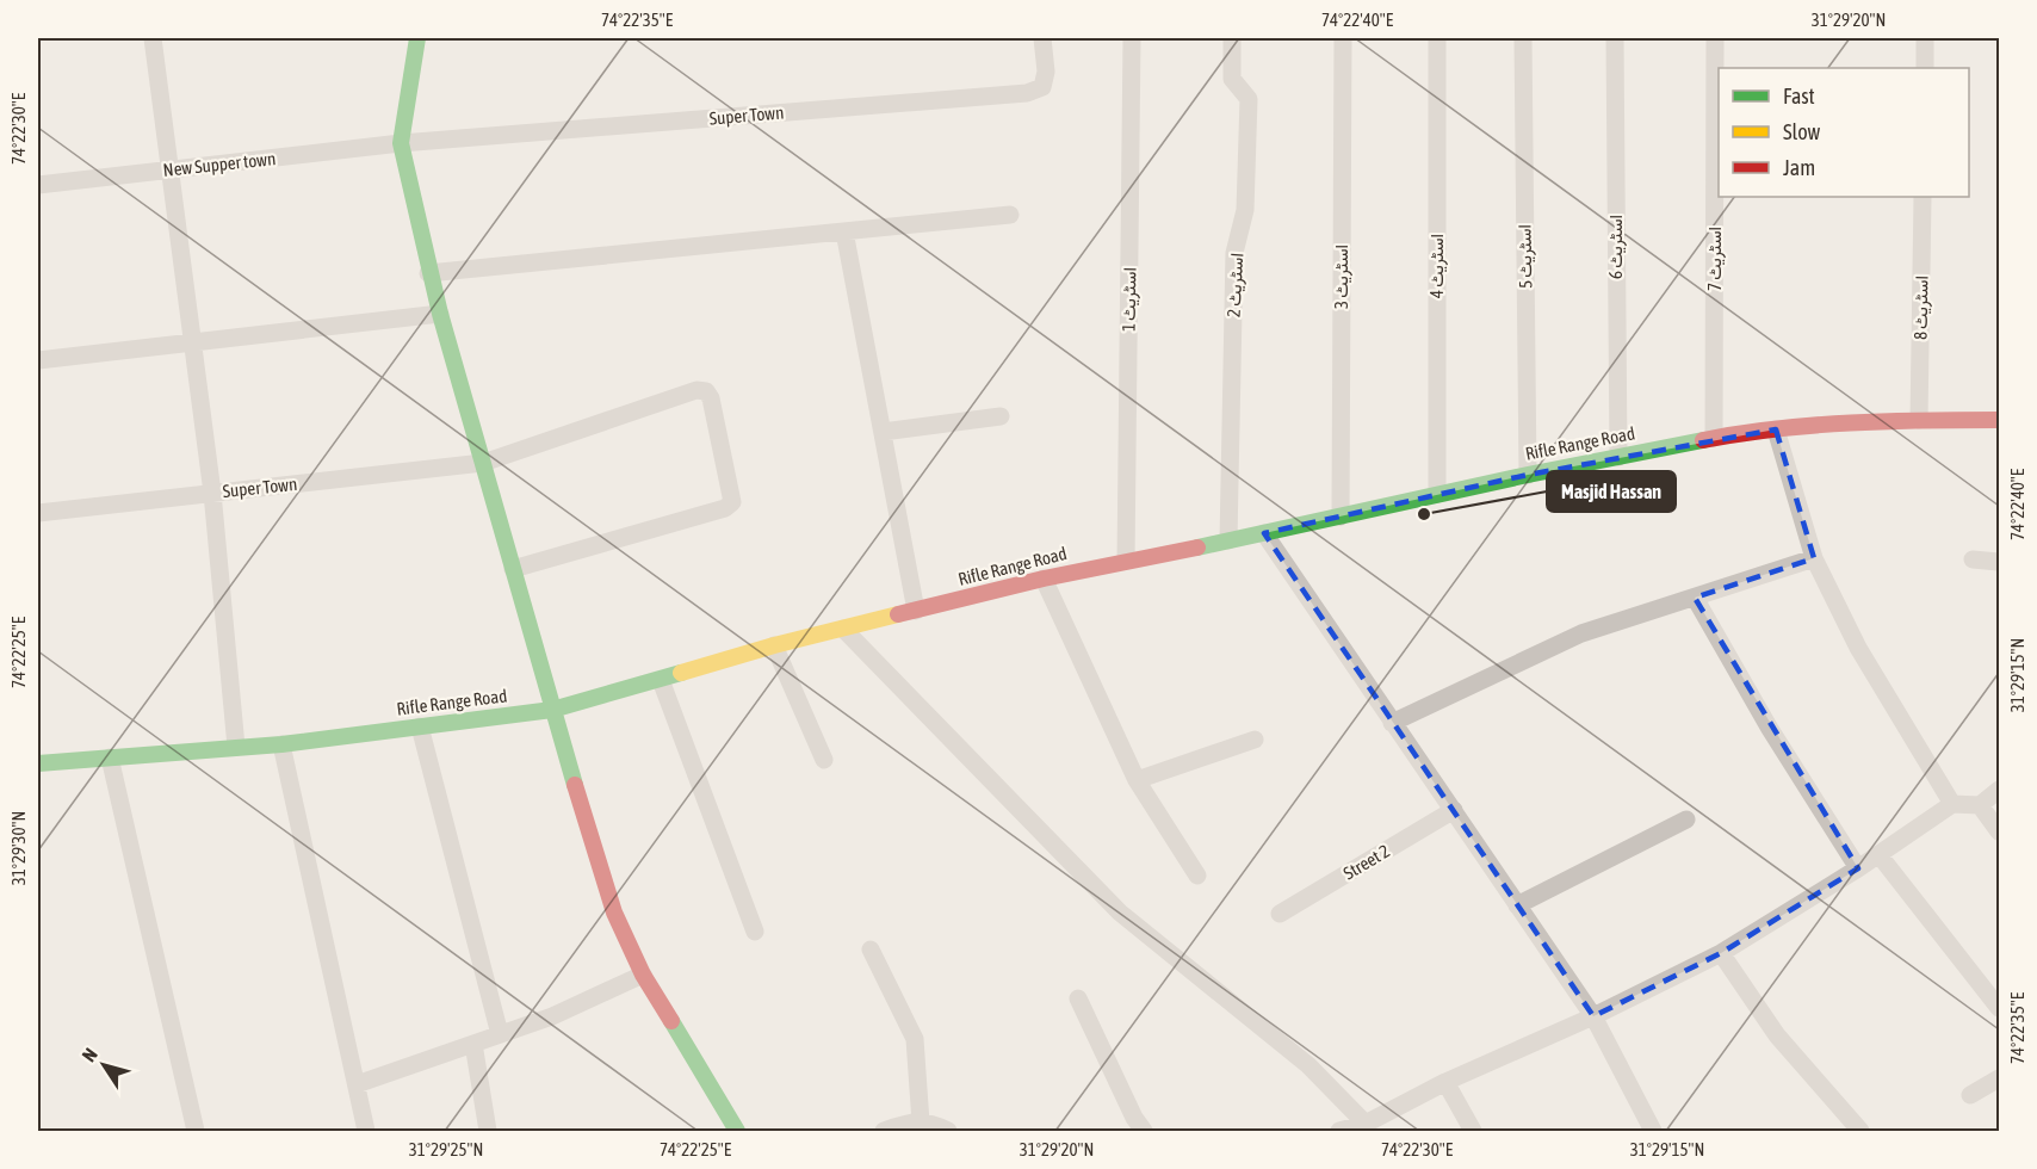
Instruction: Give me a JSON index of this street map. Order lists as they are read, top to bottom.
{
  "streets": {
    "street": [
      "Super Town",
      "New Supper town",
      "اسٹریٹ 6",
      "اسٹریٹ 5",
      "اسٹریٹ 7",
      "اسٹریٹ 4",
      "اسٹریٹ 3",
      "اسٹریٹ 2",
      "اسٹریٹ 1",
      "اسٹریٹ 8",
      "Rifle Range Road",
      "Street 2"
    ]
  },
  "crossings": [
    ["Super Town", "New Supper town"],
    ["اسٹریٹ 6", "Rifle Range Road"],
    ["اسٹریٹ 5", "Rifle Range Road"],
    ["اسٹریٹ 7", "Rifle Range Road"],
    ["اسٹریٹ 4", "Rifle Range Road"],
    ["اسٹریٹ 3", "Rifle Range Road"],
    ["اسٹریٹ 2", "Rifle Range Road"],
    ["اسٹریٹ 1", "Rifle Range Road"],
    ["اسٹریٹ 8", "Rifle Range Road"]
  ],
  "places": ["Masjid Hassan"],
  "legend": ["Fast", "Slow", "Jam"],
  "north": "top left",
  "coordinates": [
    "74°22'35\"E",
    "74°22'40\"E",
    "31°29'20\"N",
    "74°22'30\"E",
    "74°22'25\"E",
    "31°29'15\"N",
    "31°29'30\"N",
    "31°29'25\"N"
  ]
}
